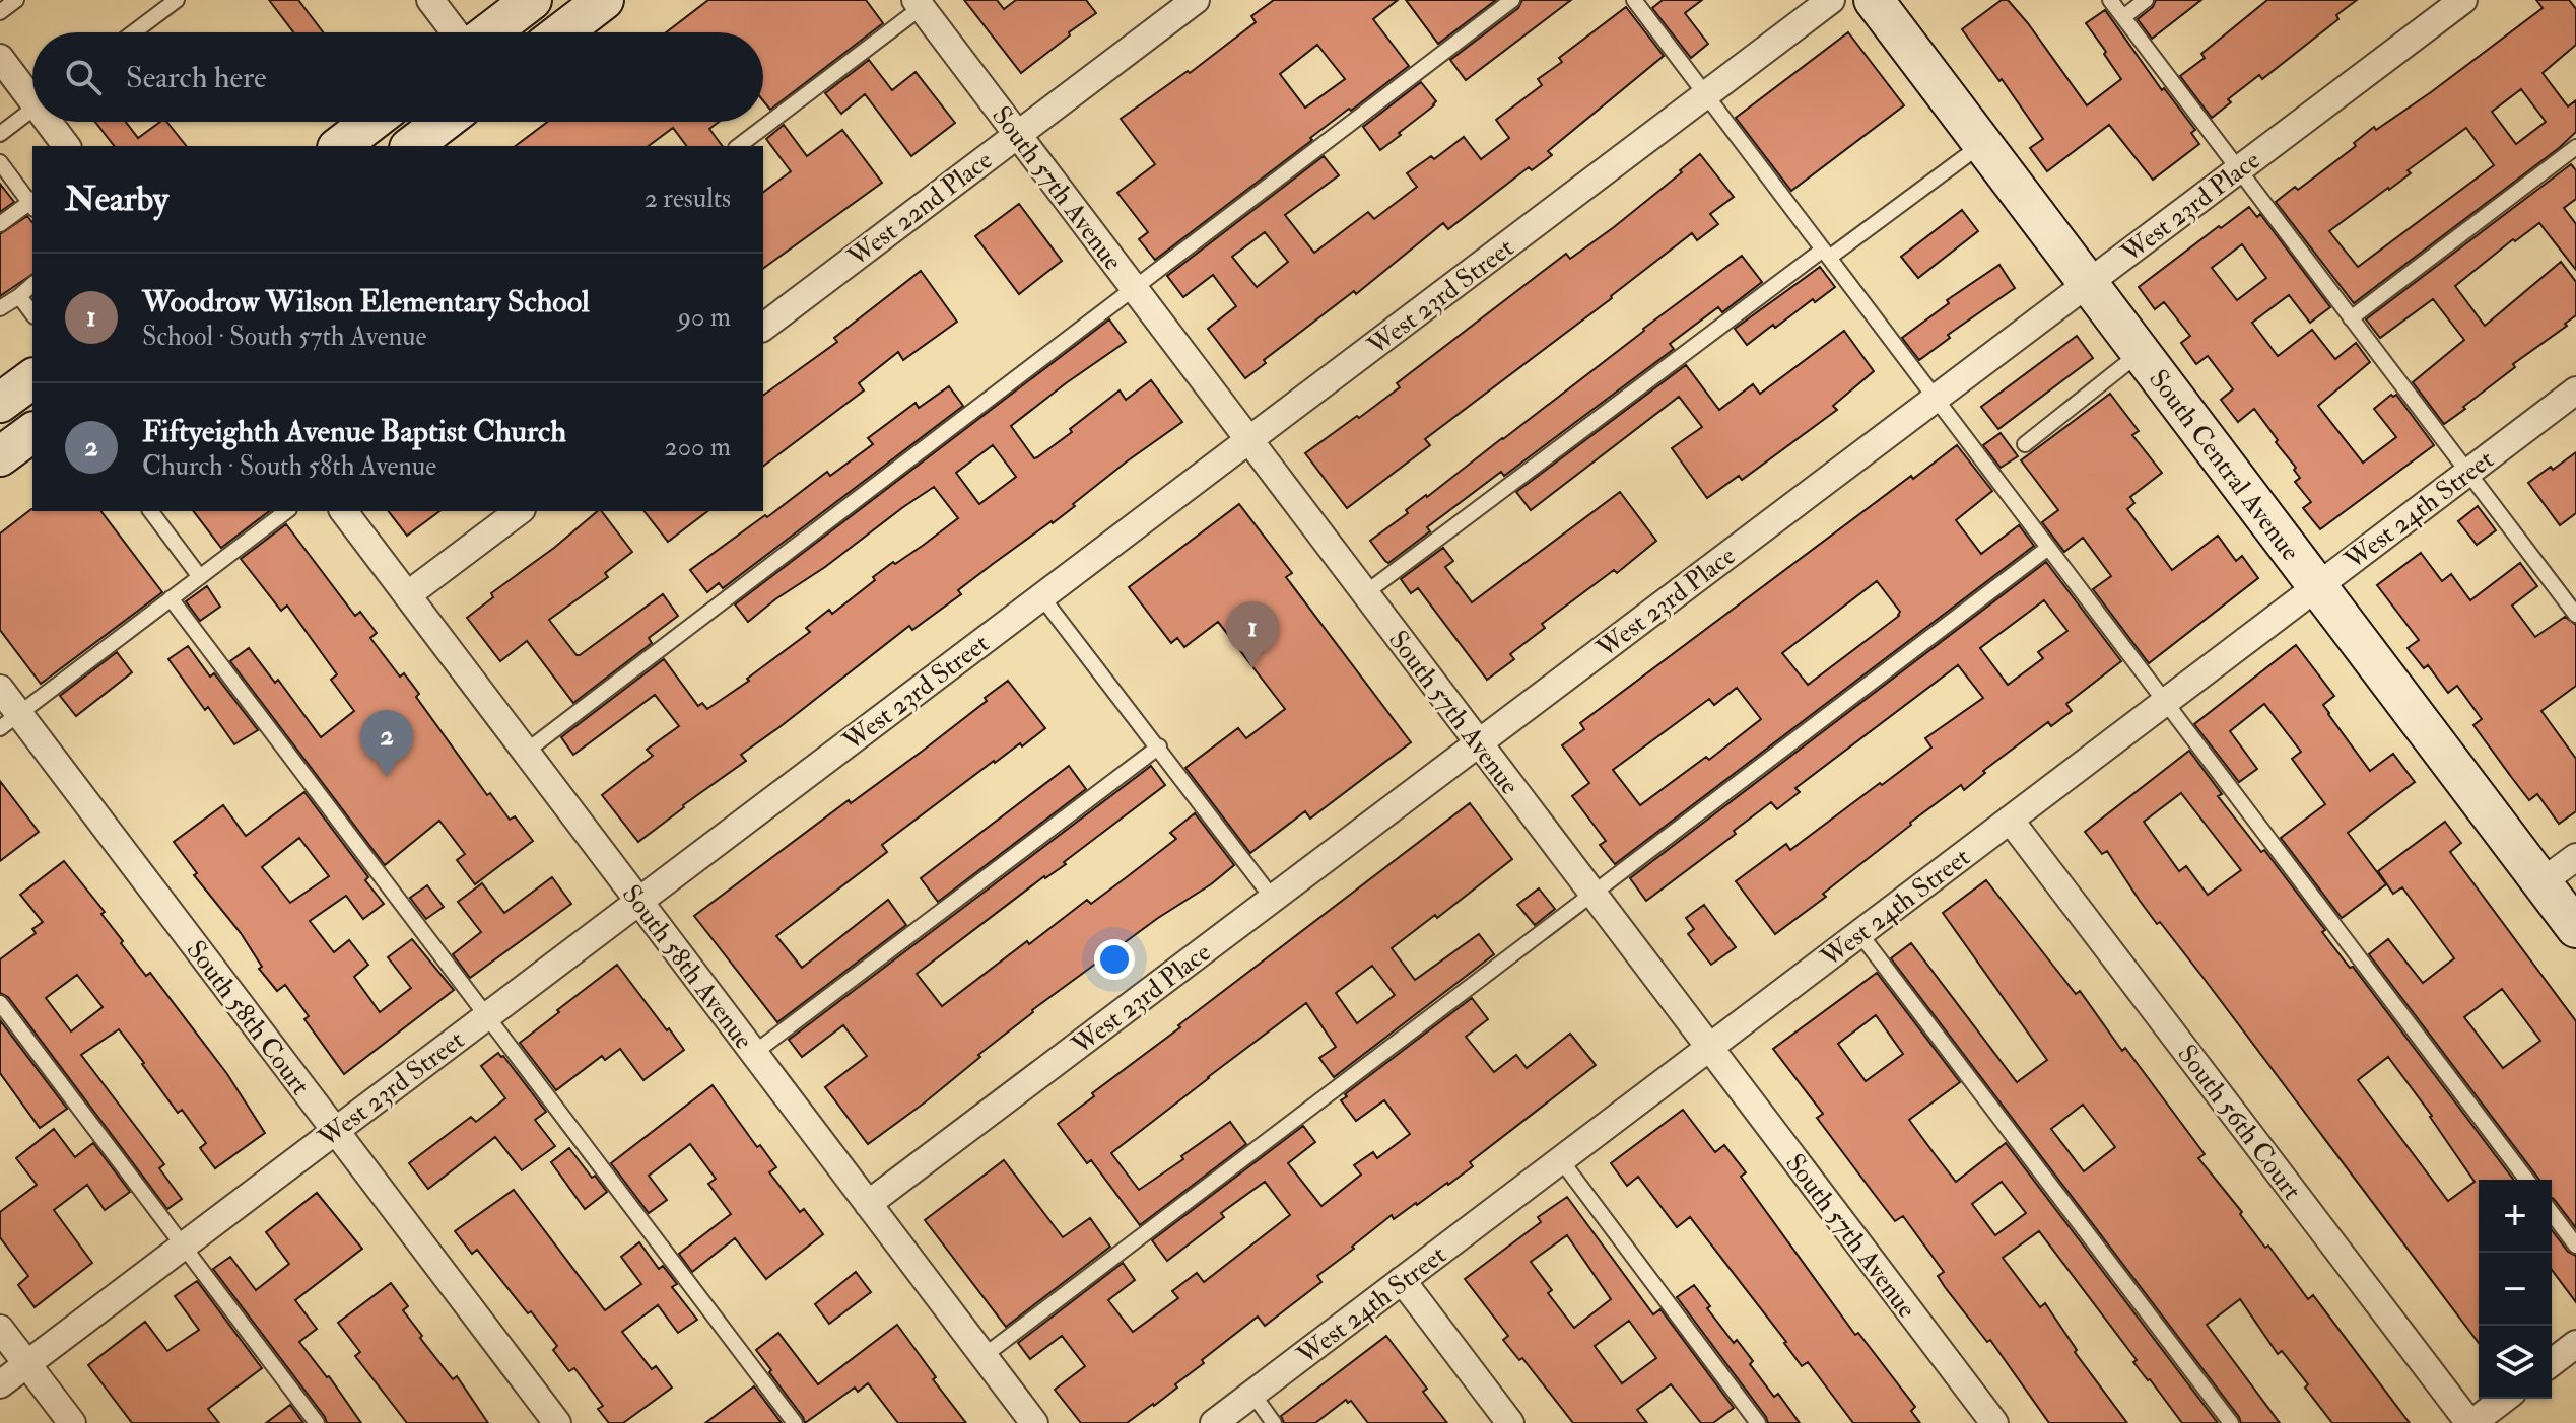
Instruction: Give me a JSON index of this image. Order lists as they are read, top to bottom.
{
  "streets": {
    "street": [
      "South 57th Avenue",
      "West 23rd Place",
      "West 22nd Place",
      "West 23rd Street",
      "South Central Avenue",
      "West 24th Street",
      "South 58th Avenue",
      "South 58th Court",
      "South 56th Court"
    ]
  },
  "crossings": [
    ["South 57th Avenue", "West 23rd Place"],
    ["South 57th Avenue", "West 22nd Place"],
    ["South 57th Avenue", "West 23rd Street"],
    ["South 57th Avenue", "West 24th Street"],
    ["West 23rd Place", "South Central Avenue"],
    ["West 23rd Place", "South 58th Avenue"],
    ["West 23rd Street", "South 58th Avenue"],
    ["West 23rd Street", "South 58th Court"],
    ["South Central Avenue", "West 24th Street"],
    ["West 24th Street", "South 56th Court"]
  ],
  "page": {
    "search": "Search here",
    "heading": ["Nearby", "2 results"],
    "list": [
      {
        "mark": "1",
        "name": "Woodrow Wilson Elementary School",
        "note": "School · South 57th Avenue",
        "value": "90 m"
      },
      {
        "mark": "2",
        "name": "Fiftyeighth Avenue Baptist Church",
        "note": "Church · South 58th Avenue",
        "value": "200 m"
      }
    ],
    "pins": ["1", "2"],
    "map_buttons": ["+", "−"]
  }
}
